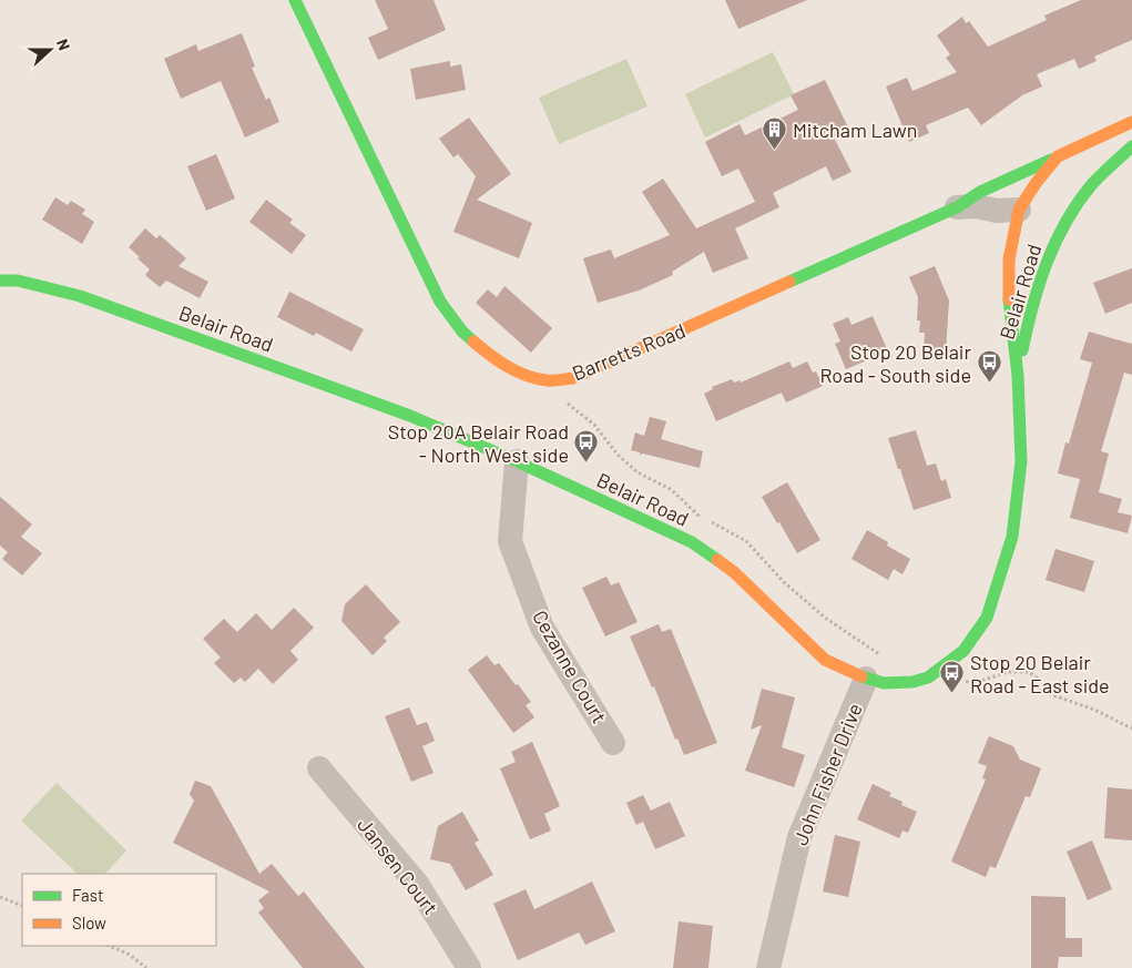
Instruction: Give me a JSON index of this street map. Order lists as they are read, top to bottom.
{
  "streets": {
    "main road": ["Belair Road", "Barretts Road"],
    "street": ["Cezanne Court", "John Fisher Drive", "Jansen Court"]
  },
  "crossings": [
    ["Belair Road", "Barretts Road"],
    ["Belair Road", "Cezanne Court"],
    ["Belair Road", "John Fisher Drive"]
  ],
  "places": {
    "building": ["Mitcham Lawn"],
    "bus stop": ["Stop 20 Belair Road - South side", "Stop 20A Belair Road - North West side", "Stop 20 Belair Road - East side"]
  },
  "legend": ["Fast", "Slow"],
  "north": "right"
}
